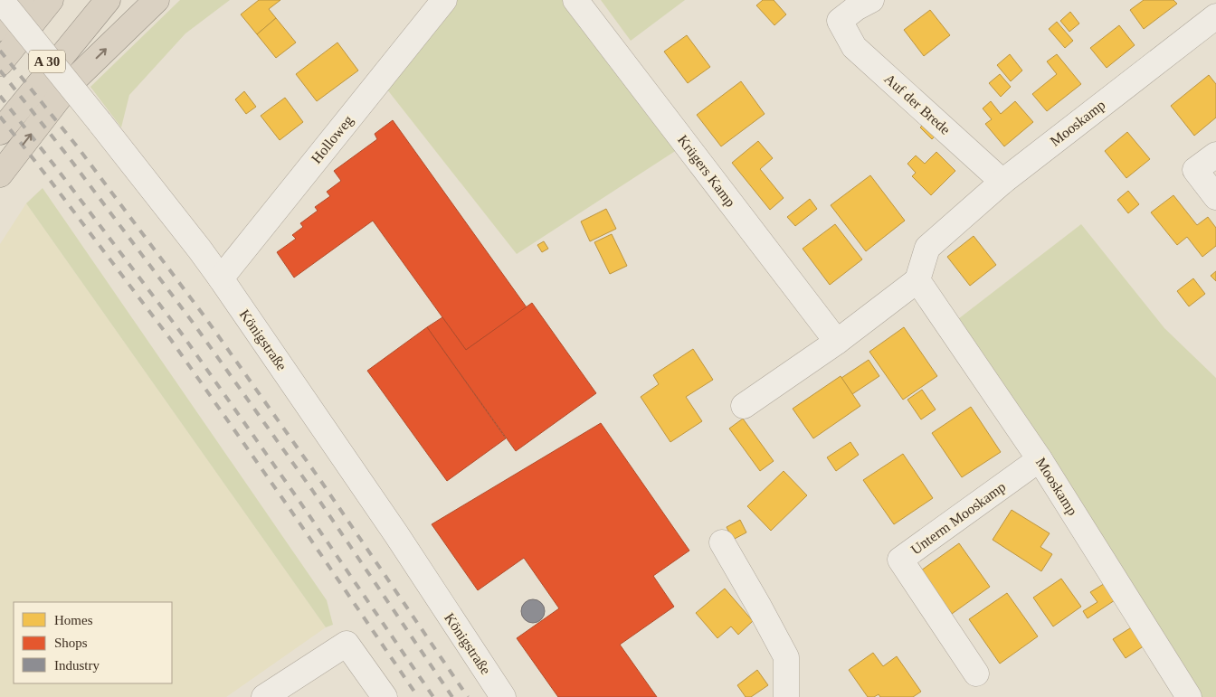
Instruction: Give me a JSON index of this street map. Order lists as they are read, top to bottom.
{
  "streets": {
    "highway": ["A 30"],
    "street": [
      "Auf der Brede",
      "Mooskamp",
      "Holloweg",
      "Krügers Kamp",
      "Königstraße",
      "Unterm Mooskamp"
    ]
  },
  "crossings": [
    ["Auf der Brede", "Mooskamp"],
    ["Mooskamp", "Unterm Mooskamp"],
    ["Holloweg", "Königstraße"]
  ],
  "legend": ["Homes", "Shops", "Industry"]
}
